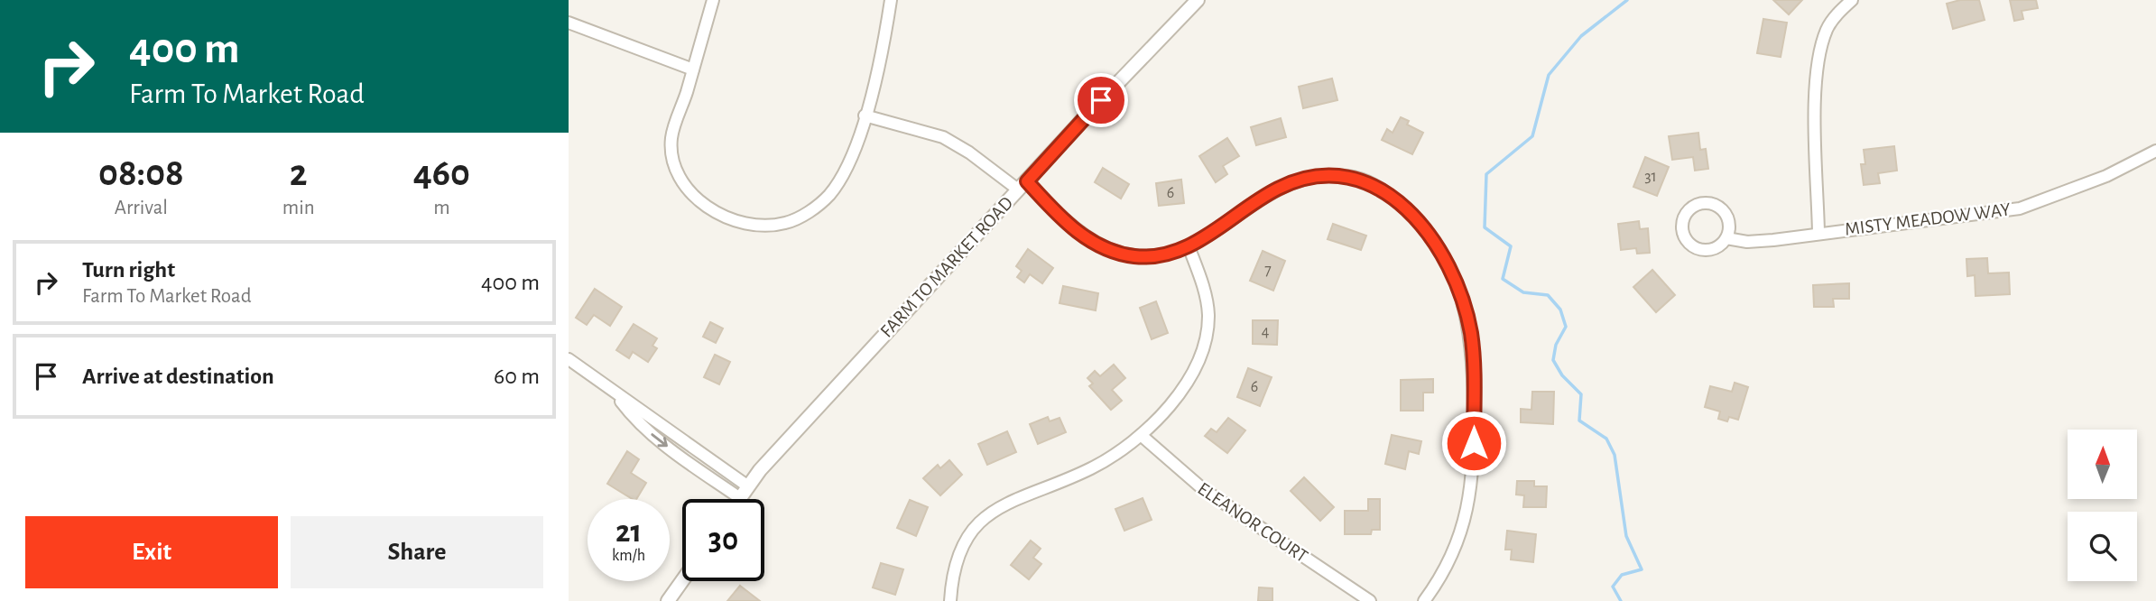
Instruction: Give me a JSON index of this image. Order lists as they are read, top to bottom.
{
  "streets": {
    "street": ["MISTY MEADOW WAY", "FARM TO MARKET ROAD", "ELEANOR COURT"]
  },
  "house_numbers": [
    "31",
    "6",
    "7",
    "4",
    "6"
  ],
  "north": "top",
  "page": {
    "turn": ["400 m", "Farm To Market Road"],
    "eta": [
      "08:08",
      "Arrival",
      "2",
      "min",
      "460",
      "m"
    ],
    "list": [
      {
        "name": "Turn right",
        "note": "Farm To Market Road",
        "value": "400 m"
      },
      {
        "name": "Arrive at destination",
        "value": "60 m"
      }
    ],
    "speed": "21 km/h",
    "limit": "30",
    "buttons": ["Exit", "Share"]
  }
}
